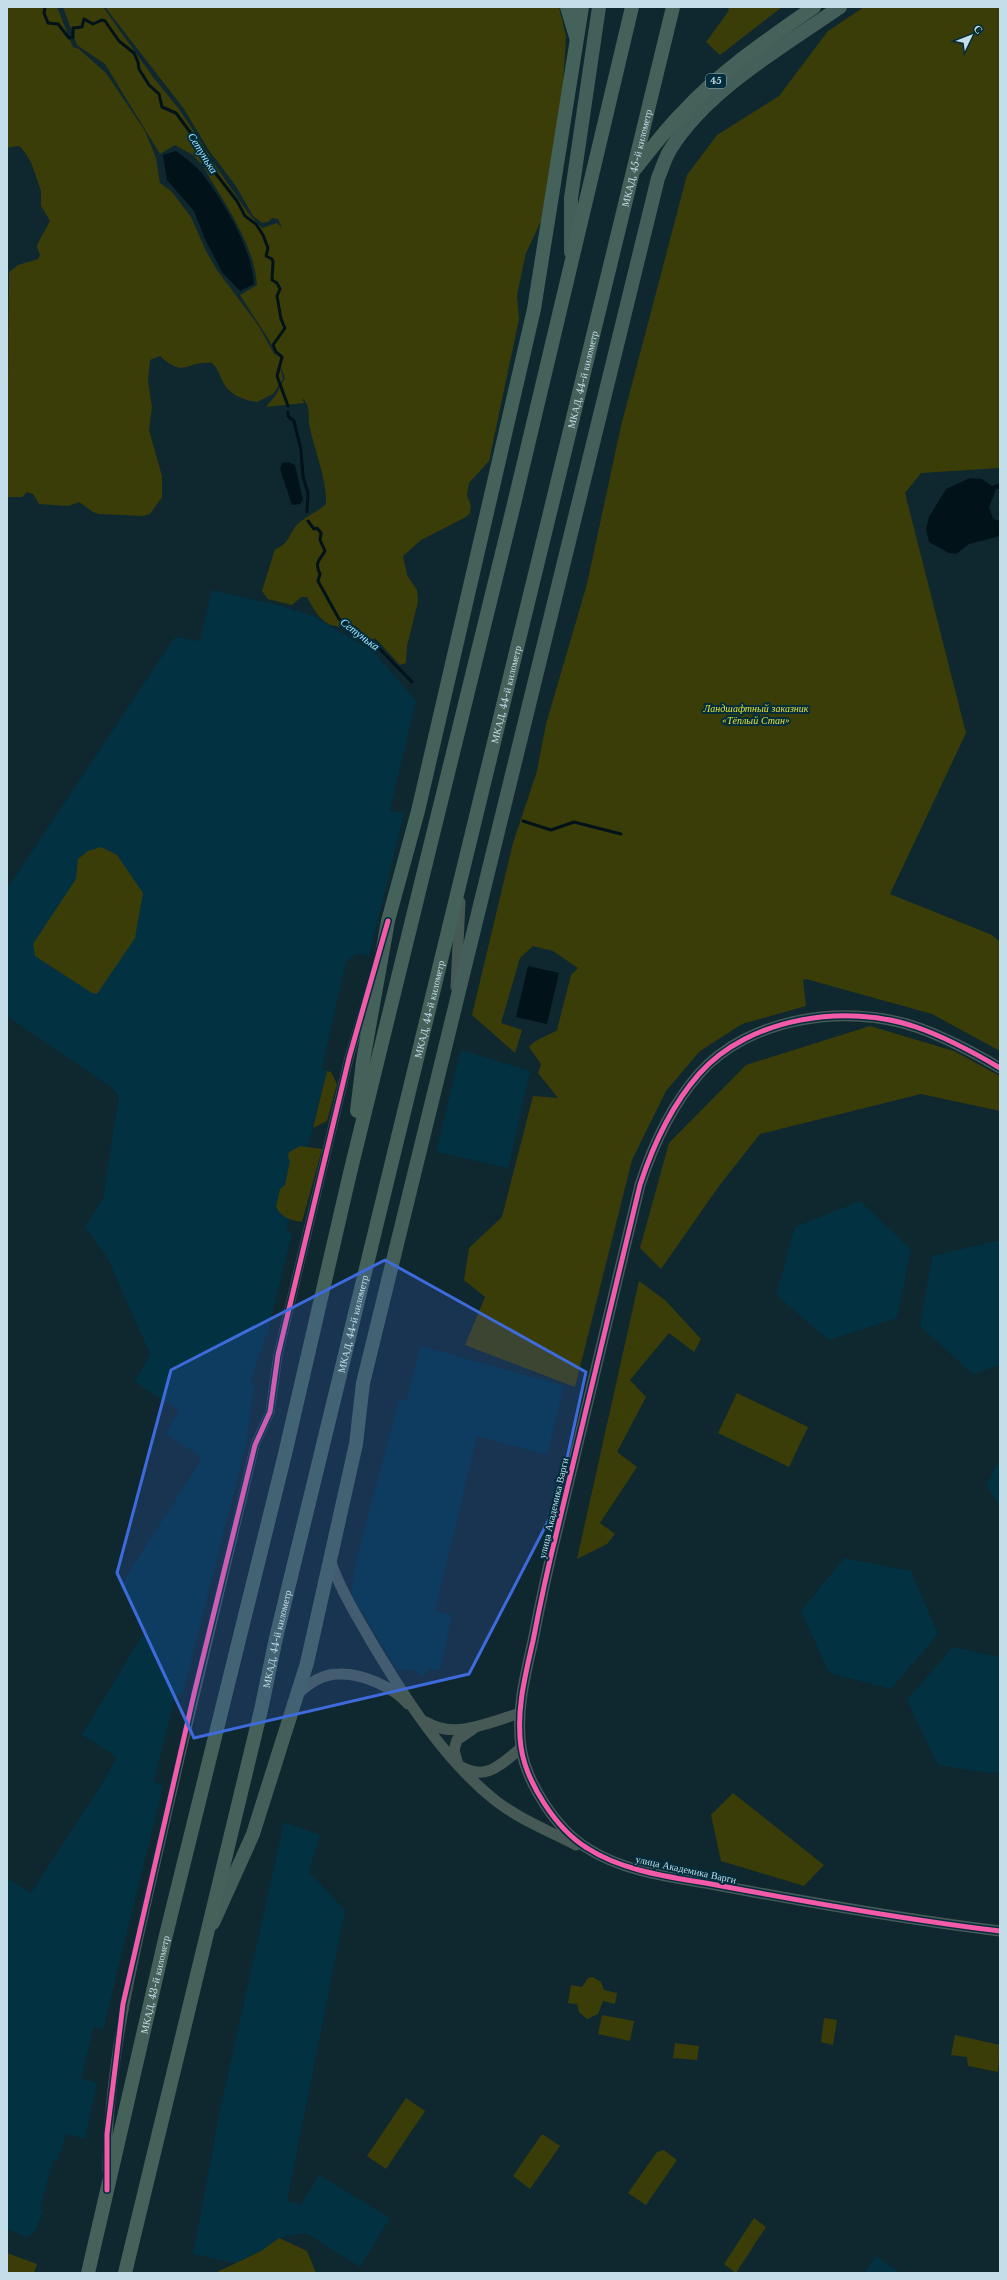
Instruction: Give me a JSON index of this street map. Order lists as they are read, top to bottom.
{
  "streets": {
    "highway": [
      "45",
      "МКАД, 45-й километр",
      "МКАД, 44-й километр",
      "МКАД, 43-й километр"
    ],
    "street": ["улица Академика Варги"]
  },
  "crossings": [
    ["45", "МКАД, 45-й километр"],
    ["МКАД, 45-й километр", "МКАД, 44-й километр"]
  ],
  "water": ["Сетунька"],
  "parks": ["Ландшафтный заказник «Тёплый Стан»"],
  "north": "top right"
}
